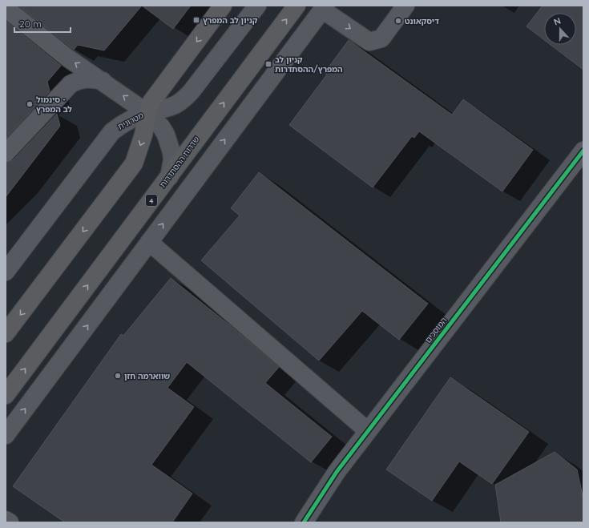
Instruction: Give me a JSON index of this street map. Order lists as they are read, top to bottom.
{
  "streets": {
    "highway": ["שדרות ההסתדרות", "4"],
    "street": ["מטרונית", "המוסכים"]
  },
  "places": {
    "transit": ["קניון לב המפרץ", "קניון לב המפרץ/ההסתדרות"],
    "other": ["דיסקאונט", "סינמול - לב המפרץ", "שווארמה חזן"]
  },
  "scale_bar": "20 m",
  "north": "top"
}
